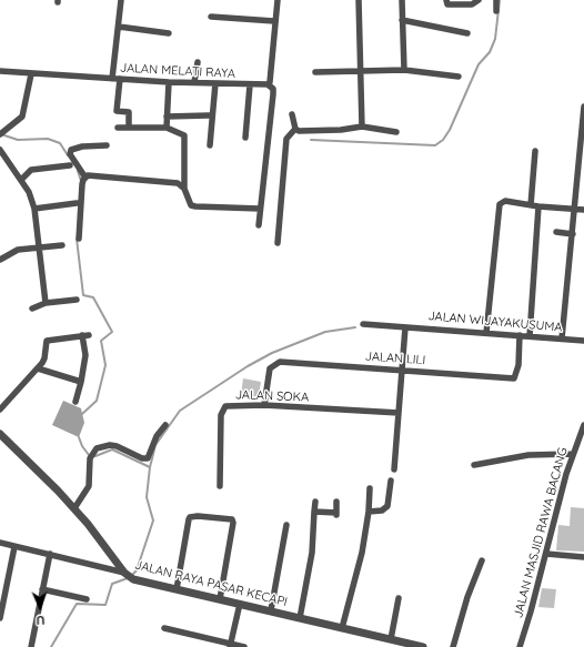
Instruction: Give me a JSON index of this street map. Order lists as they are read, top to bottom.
{
  "streets": {
    "street": [
      "JALAN MELATI RAYA",
      "JALAN WIJAYAKUSUMA",
      "JALAN LILI",
      "JALAN SOKA",
      "JALAN MASJID RAWA BACANG",
      "JALAN RAYA PASAR KECAPI"
    ]
  },
  "crossings": [
    ["JALAN WIJAYAKUSUMA", "JALAN LILI"],
    ["JALAN LILI", "JALAN SOKA"]
  ],
  "north": "bottom"
}
